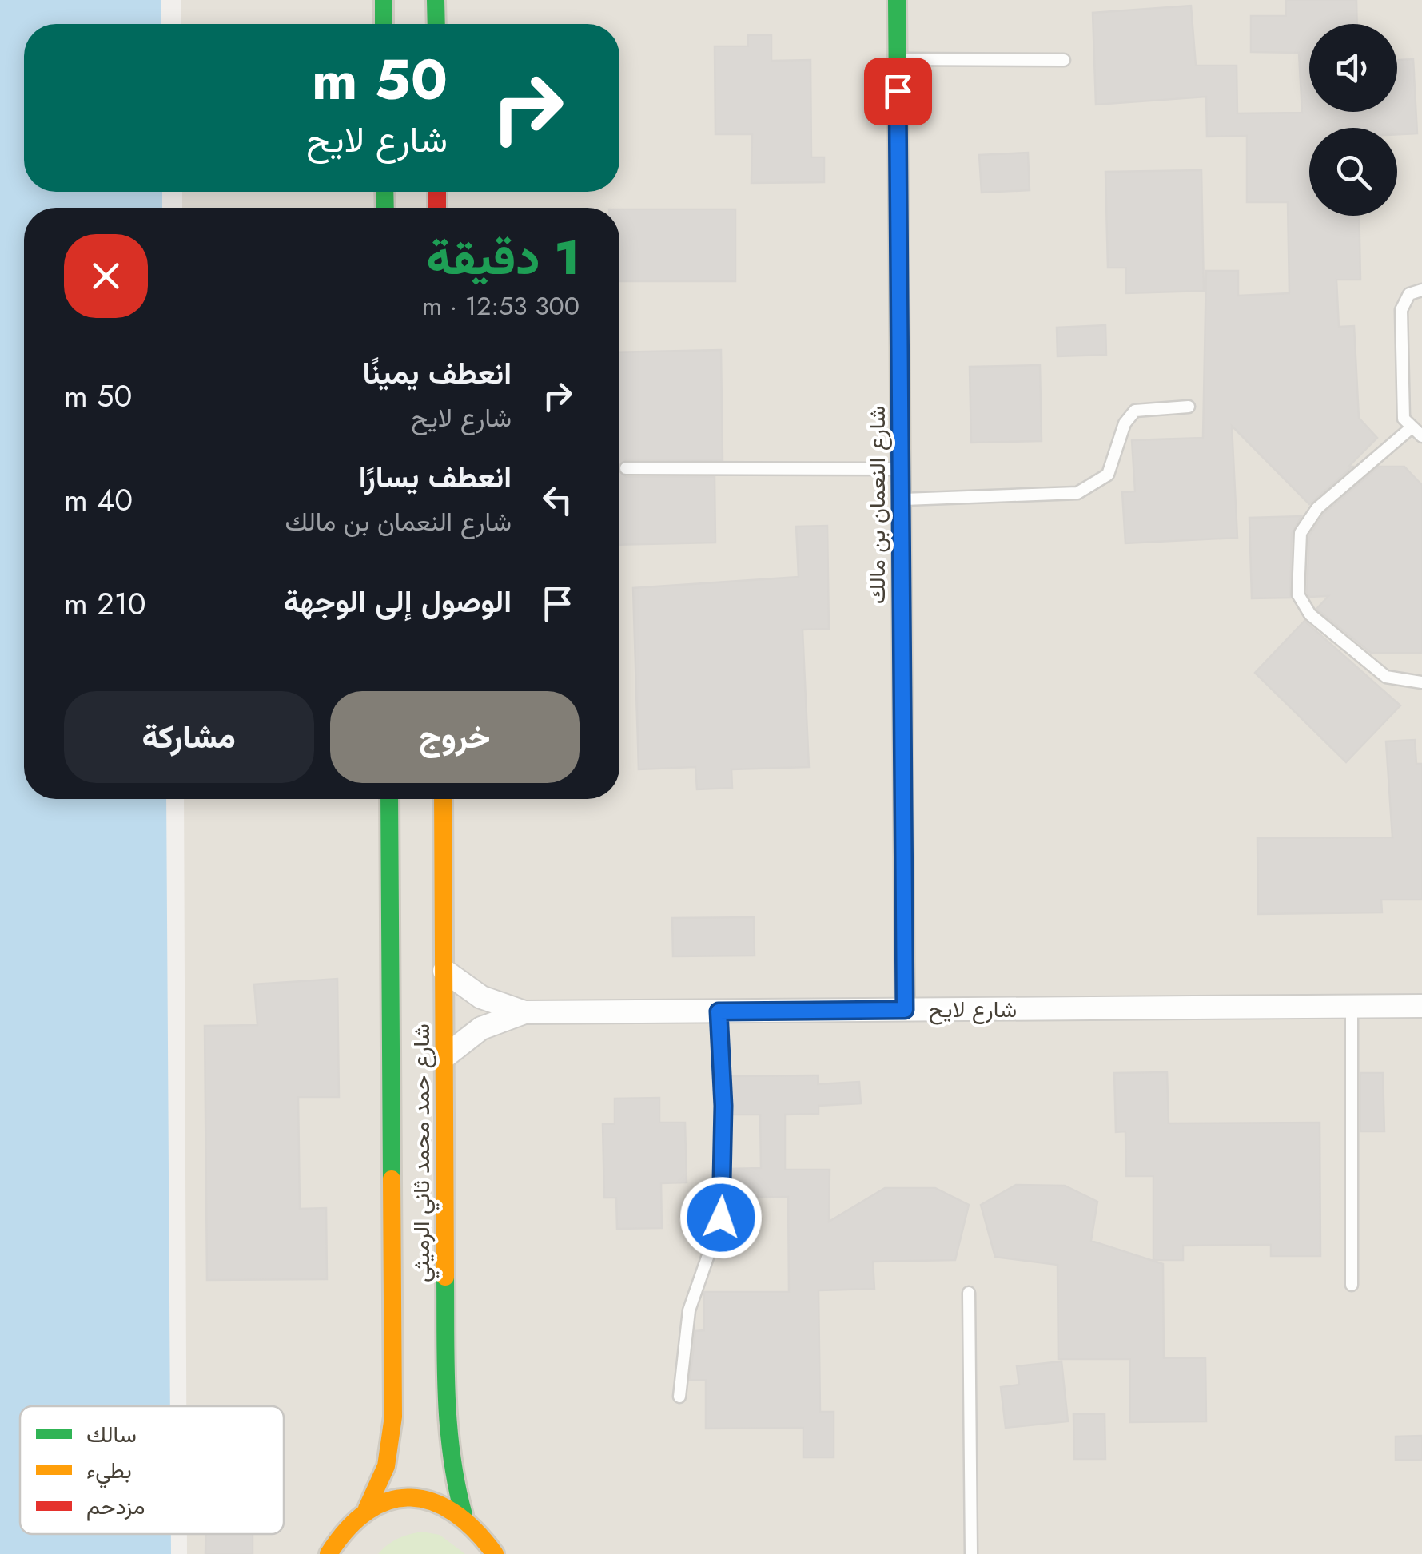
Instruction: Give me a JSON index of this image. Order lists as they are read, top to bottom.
{
  "streets": {
    "street": ["شارع النعمان بن مالك", "شارع لايح", "شارع حمد محمد ثاني الرميثي"]
  },
  "crossings": [
    ["شارع النعمان بن مالك", "شارع لايح"],
    ["شارع لايح", "شارع حمد محمد ثاني الرميثي"]
  ],
  "legend": ["سالك", "بطيء", "مزدحم"],
  "page": {
    "turn": ["50 m", "شارع لايح"],
    "heading": ["1 دقيقة", "300 m · 12:53"],
    "list": [
      {
        "name": "انعطف يمينًا",
        "note": "شارع لايح",
        "value": "50 m"
      },
      {
        "name": "انعطف يسارًا",
        "note": "شارع النعمان بن مالك",
        "value": "40 m"
      },
      {
        "name": "الوصول إلى الوجهة",
        "value": "210 m"
      }
    ],
    "buttons": ["خروج", "مشاركة"]
  }
}
